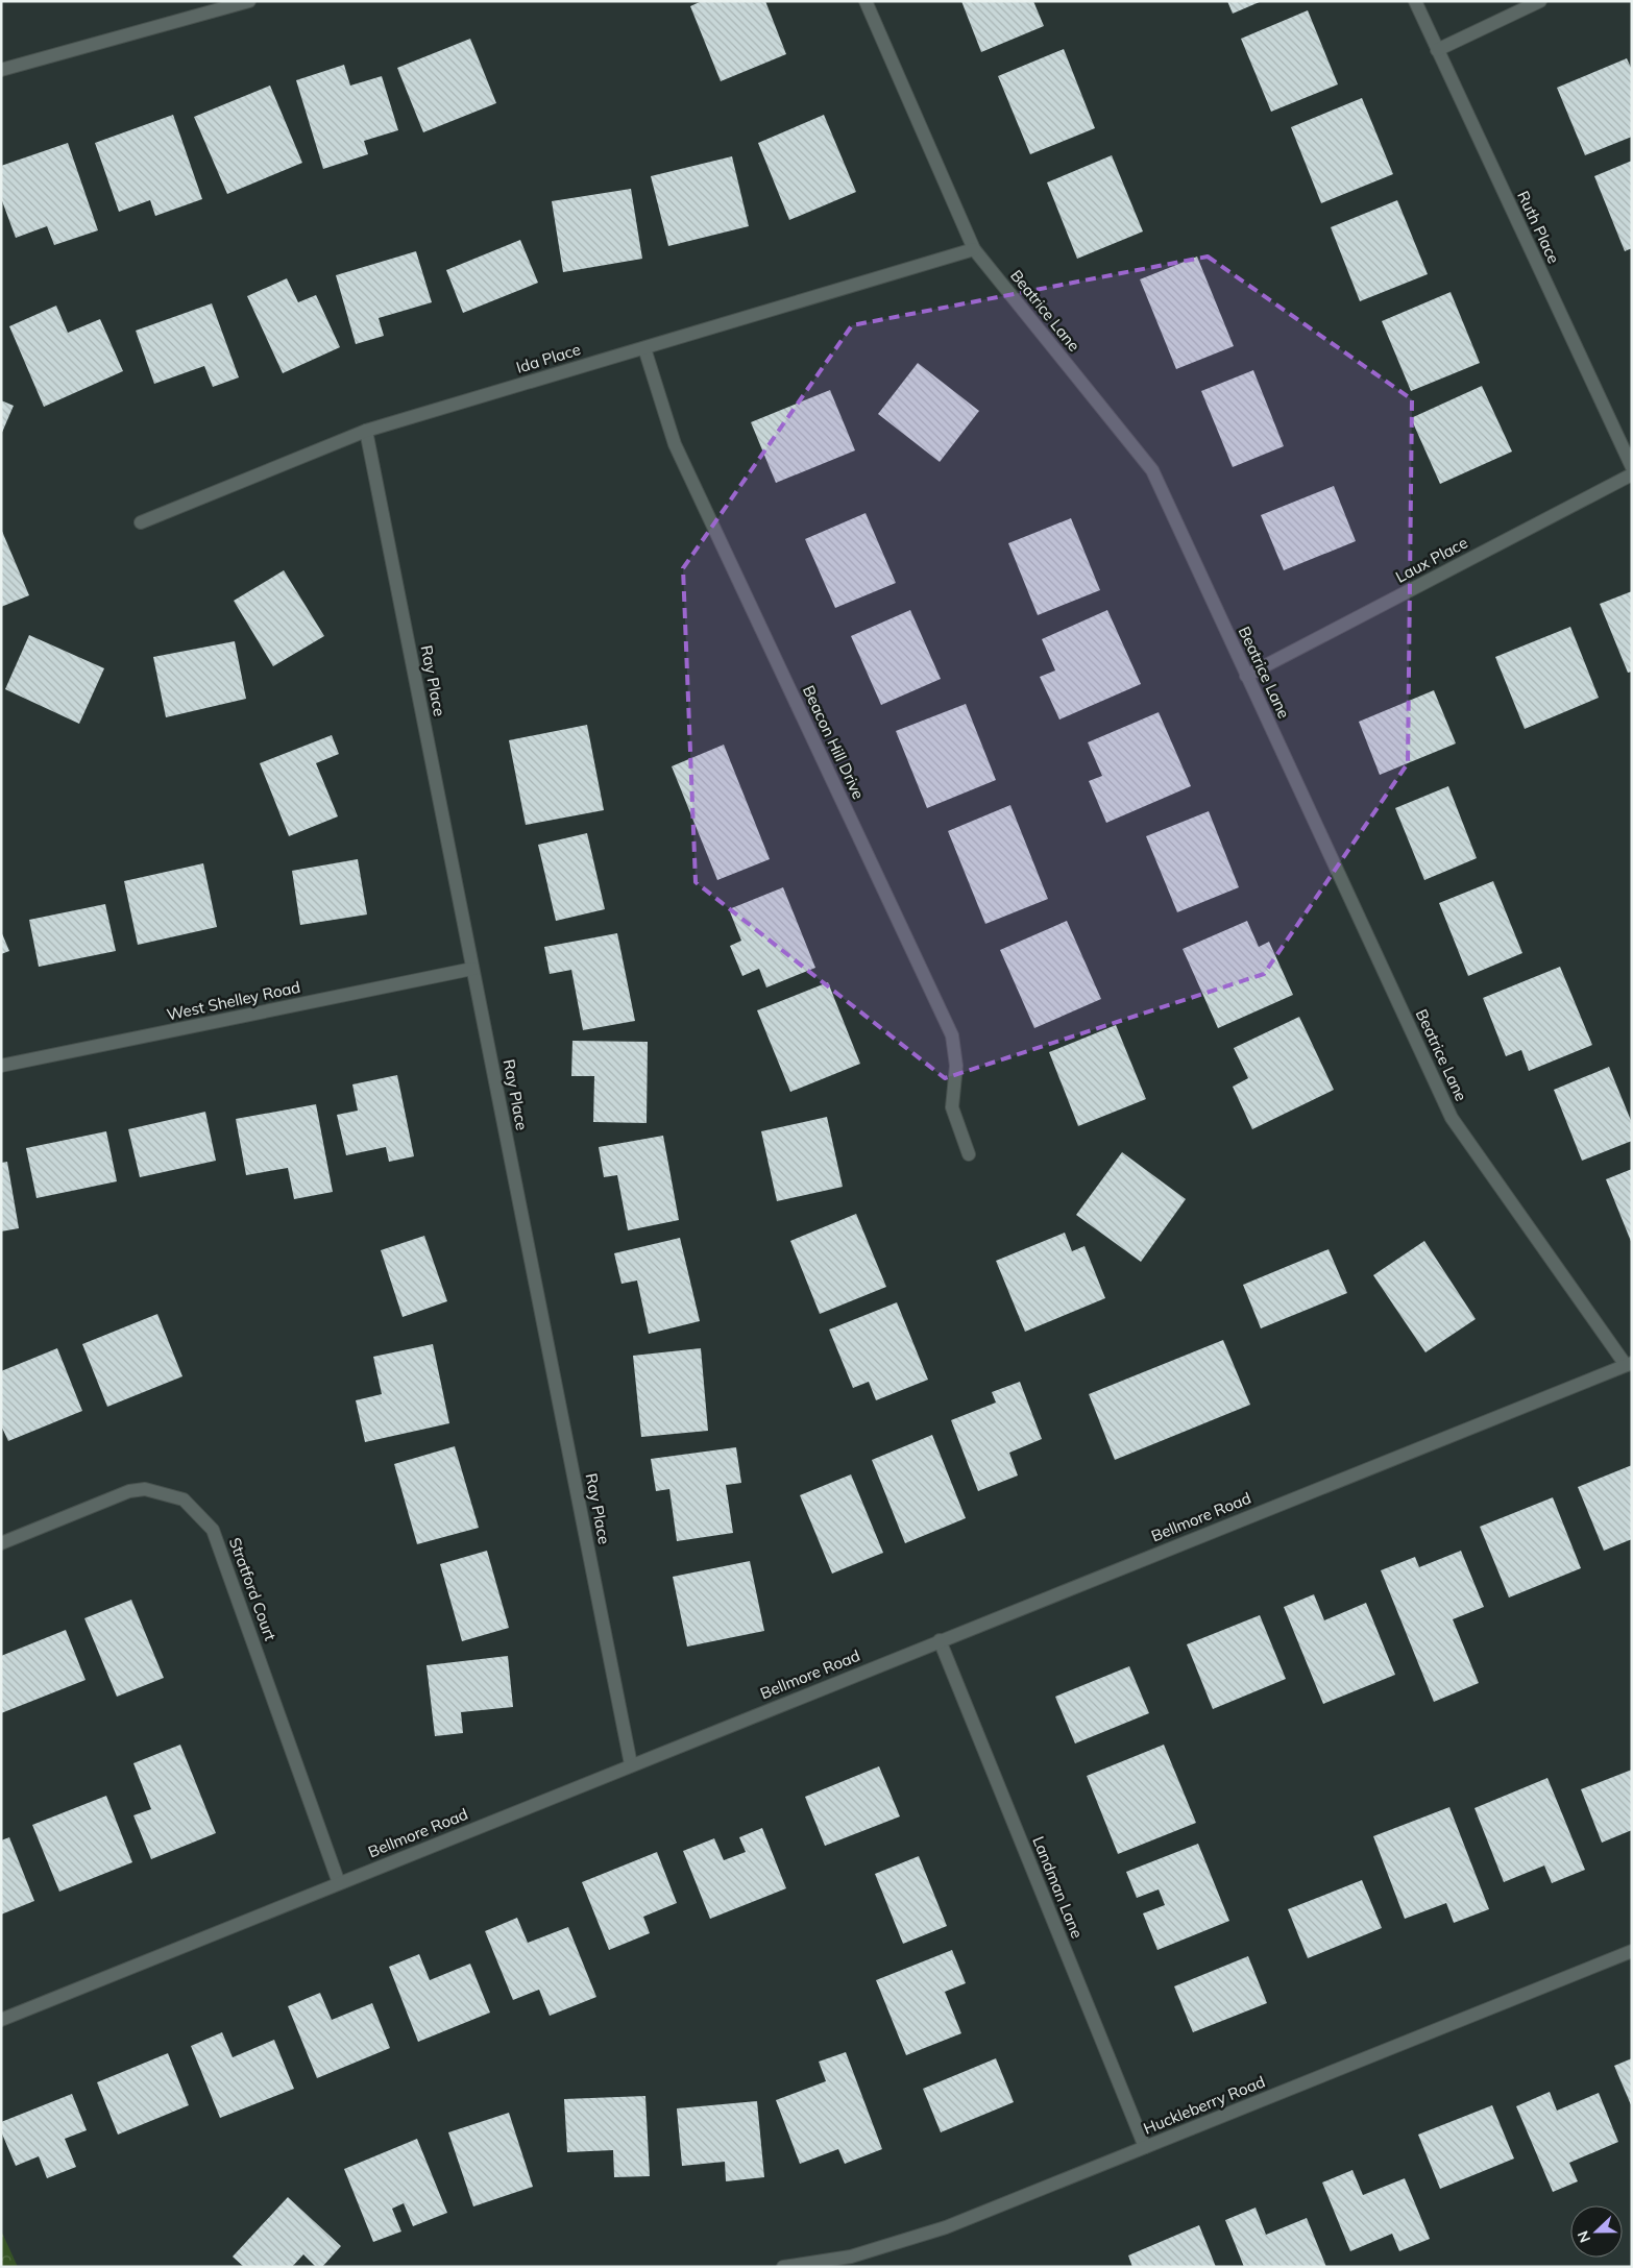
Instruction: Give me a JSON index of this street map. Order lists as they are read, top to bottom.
{
  "streets": {
    "street": [
      "Ruth Place",
      "Beatrice Lane",
      "Ida Place",
      "Laux Place",
      "Ray Place",
      "Beacon Hill Drive",
      "West Shelley Road",
      "Bellmore Road",
      "Stratford Court",
      "Landman Lane",
      "Huckleberry Road"
    ]
  },
  "crossings": [
    ["Beatrice Lane", "Ida Place"],
    ["Beatrice Lane", "Laux Place"],
    ["Beatrice Lane", "Bellmore Road"],
    ["Ida Place", "Ray Place"],
    ["Ida Place", "Beacon Hill Drive"],
    ["Ray Place", "West Shelley Road"],
    ["Ray Place", "Bellmore Road"],
    ["Bellmore Road", "Stratford Court"],
    ["Bellmore Road", "Landman Lane"],
    ["Landman Lane", "Huckleberry Road"]
  ],
  "north": "left"
}
